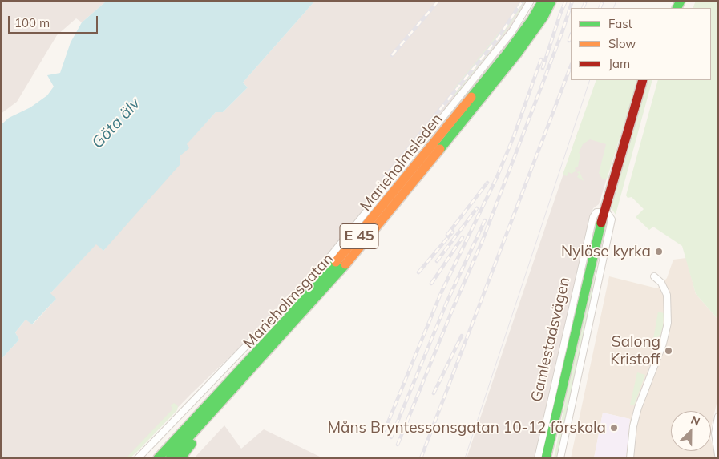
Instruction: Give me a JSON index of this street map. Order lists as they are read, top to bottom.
{
  "streets": {
    "main road": ["Marieholmsleden", "E 45", "Gamlestadsvägen"],
    "street": ["Marieholmsgatan"]
  },
  "water": ["Göta älv"],
  "places": ["Nylöse kyrka", "Salong Kristoff", "Måns Bryntessonsgatan 10-12 förskola"],
  "legend": ["Fast", "Slow", "Jam"],
  "scale_bar": "100 m",
  "north": "top right"
}
